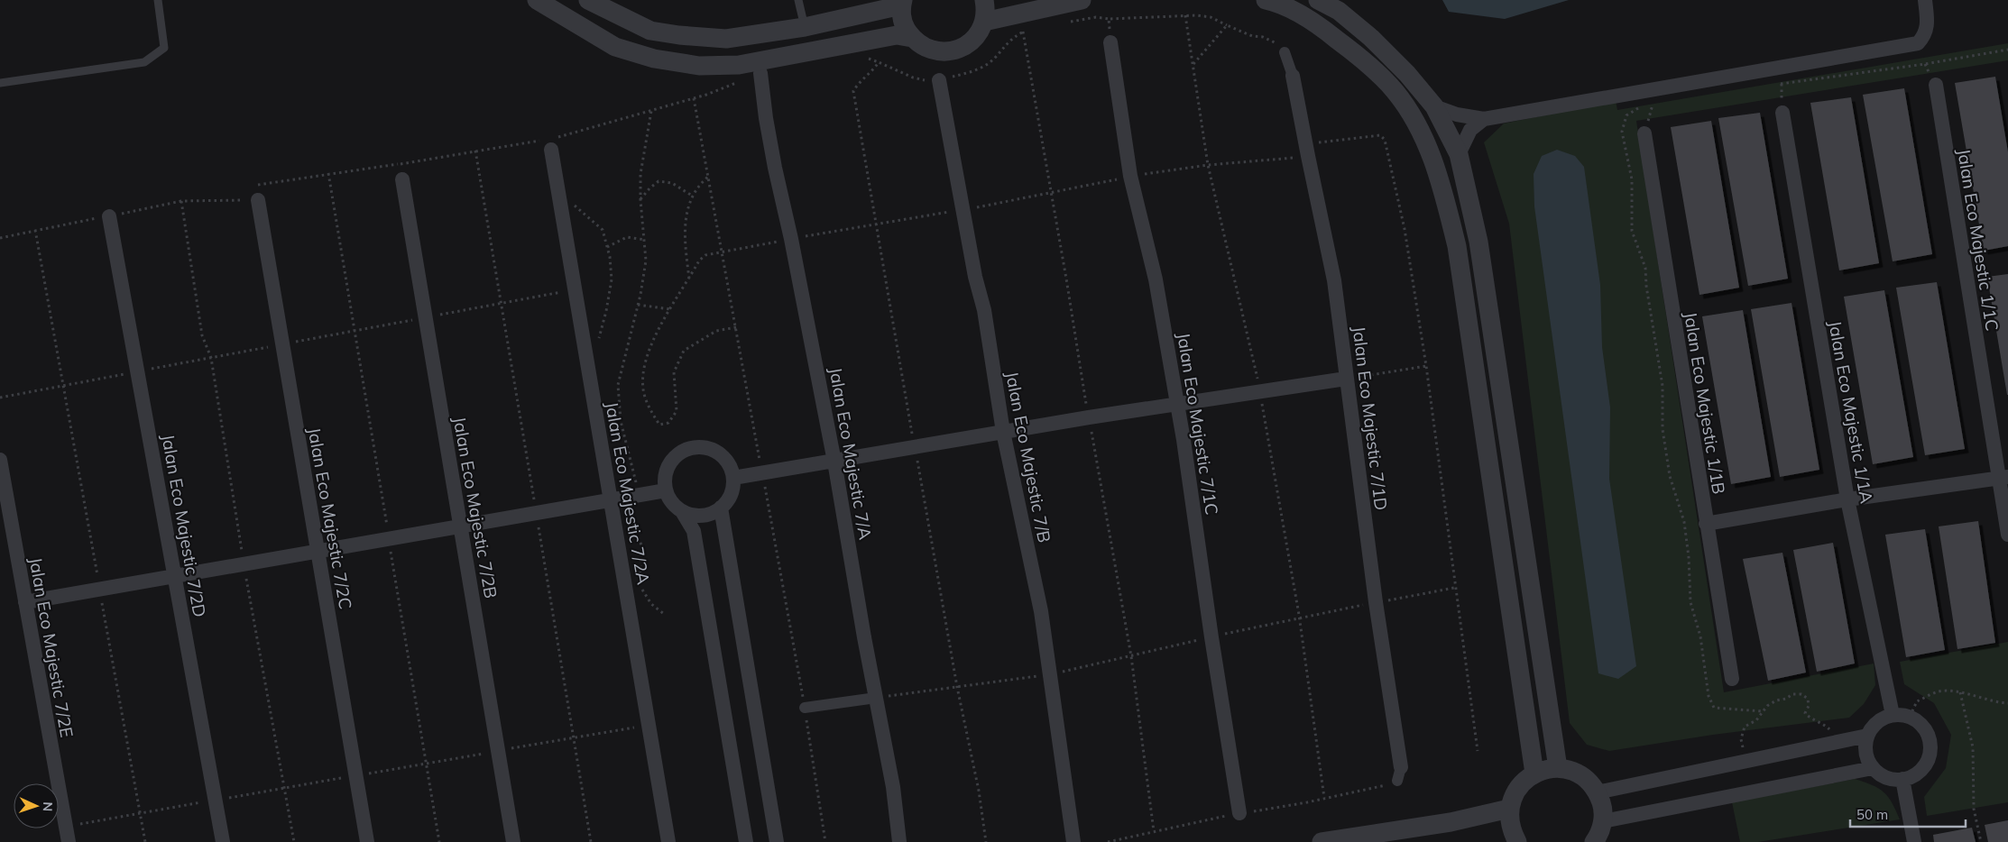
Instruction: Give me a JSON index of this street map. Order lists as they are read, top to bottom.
{
  "streets": {
    "street": [
      "Jalan Eco Majestic 1/1C",
      "Jalan Eco Majestic 1/1B",
      "Jalan Eco Majestic 1/1A",
      "Jalan Eco Majestic 7/1D",
      "Jalan Eco Majestic 7/1C",
      "Jalan Eco Majestic 7/A",
      "Jalan Eco Majestic 7/B",
      "Jalan Eco Majestic 7/2A",
      "Jalan Eco Majestic 7/2B",
      "Jalan Eco Majestic 7/2C",
      "Jalan Eco Majestic 7/2D",
      "Jalan Eco Majestic 7/2E"
    ]
  },
  "scale_bar": "50 m",
  "north": "right"
}
